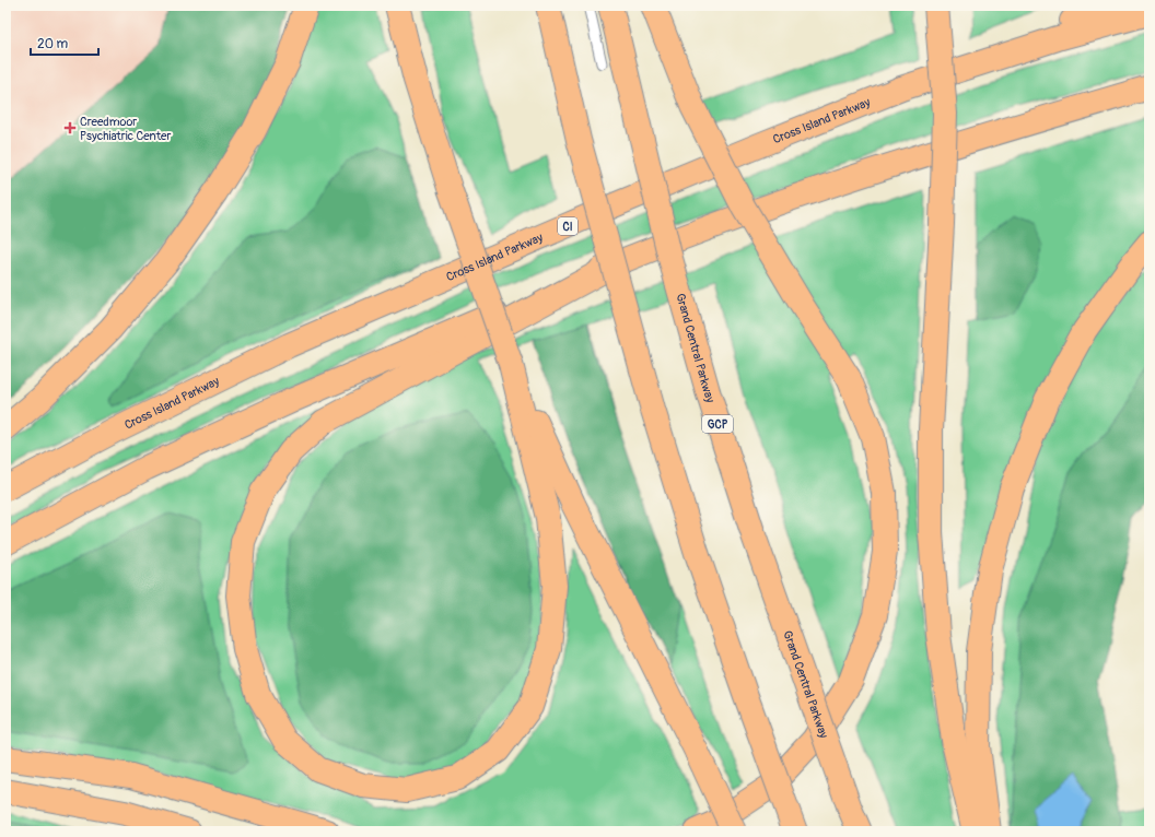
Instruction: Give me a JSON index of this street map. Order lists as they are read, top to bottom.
{
  "streets": {
    "highway": [
      "Cross Island Parkway",
      "CI",
      "Grand Central Parkway",
      "GCP"
    ]
  },
  "places": {
    "health": ["Creedmoor Psychiatric Center"]
  },
  "scale_bar": "20 m"
}
